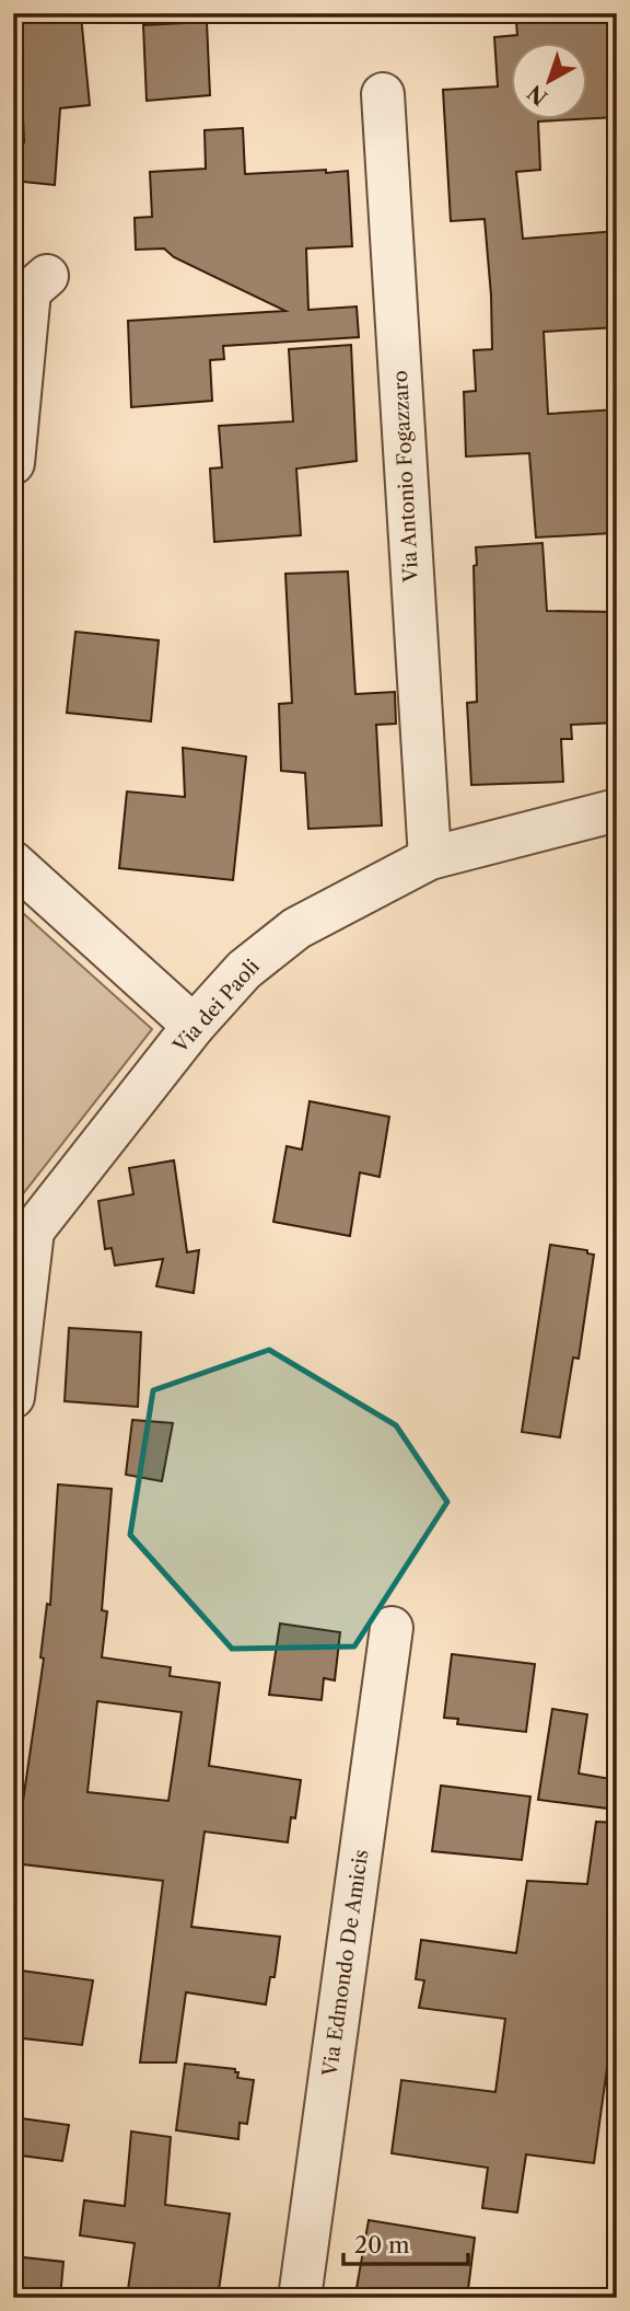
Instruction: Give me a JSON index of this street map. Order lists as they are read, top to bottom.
{
  "streets": {
    "street": ["Via Antonio Fogazzaro", "Via dei Paoli", "Via Edmondo De Amicis"]
  },
  "crossings": [
    ["Via Antonio Fogazzaro", "Via dei Paoli"]
  ],
  "scale_bar": "20 m",
  "north": "bottom left"
}
